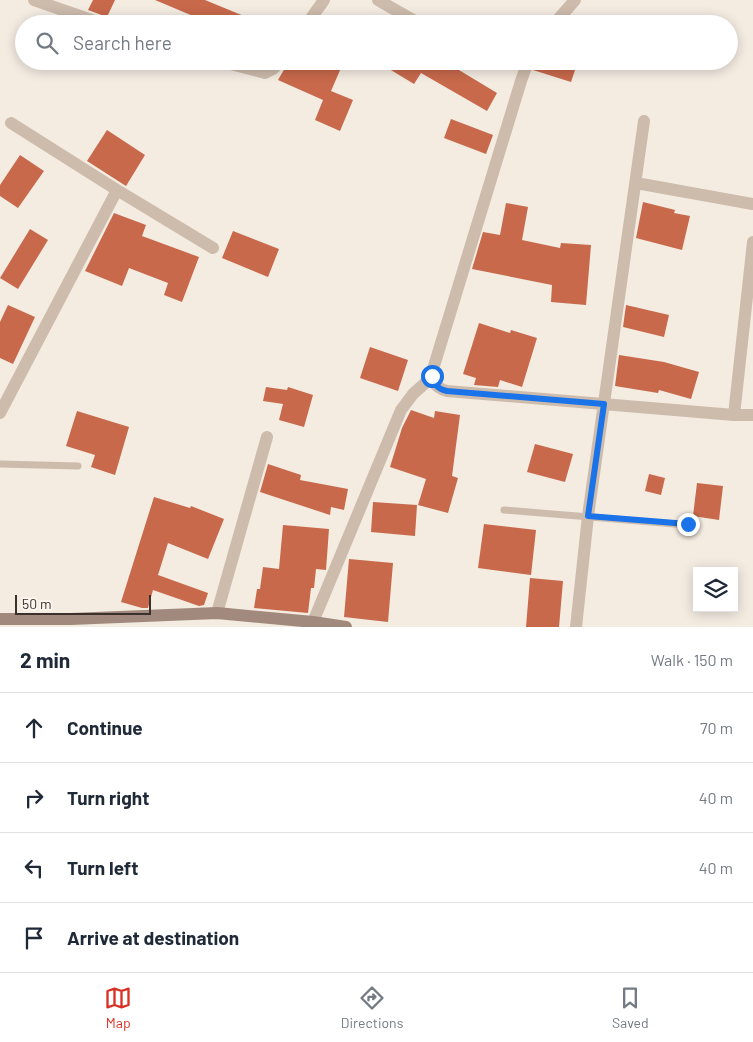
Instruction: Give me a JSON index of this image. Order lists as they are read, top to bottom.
{
  "scale_bar": "50 m",
  "page": {
    "search": "Search here",
    "scale": "50 m",
    "heading": ["2 min", "Walk · 150 m"],
    "list": [
      ["Continue", "70 m"],
      ["Turn right", "40 m"],
      ["Turn left", "40 m"],
      "Arrive at destination"
    ],
    "nav": ["Map", "Directions", "Saved"]
  }
}
